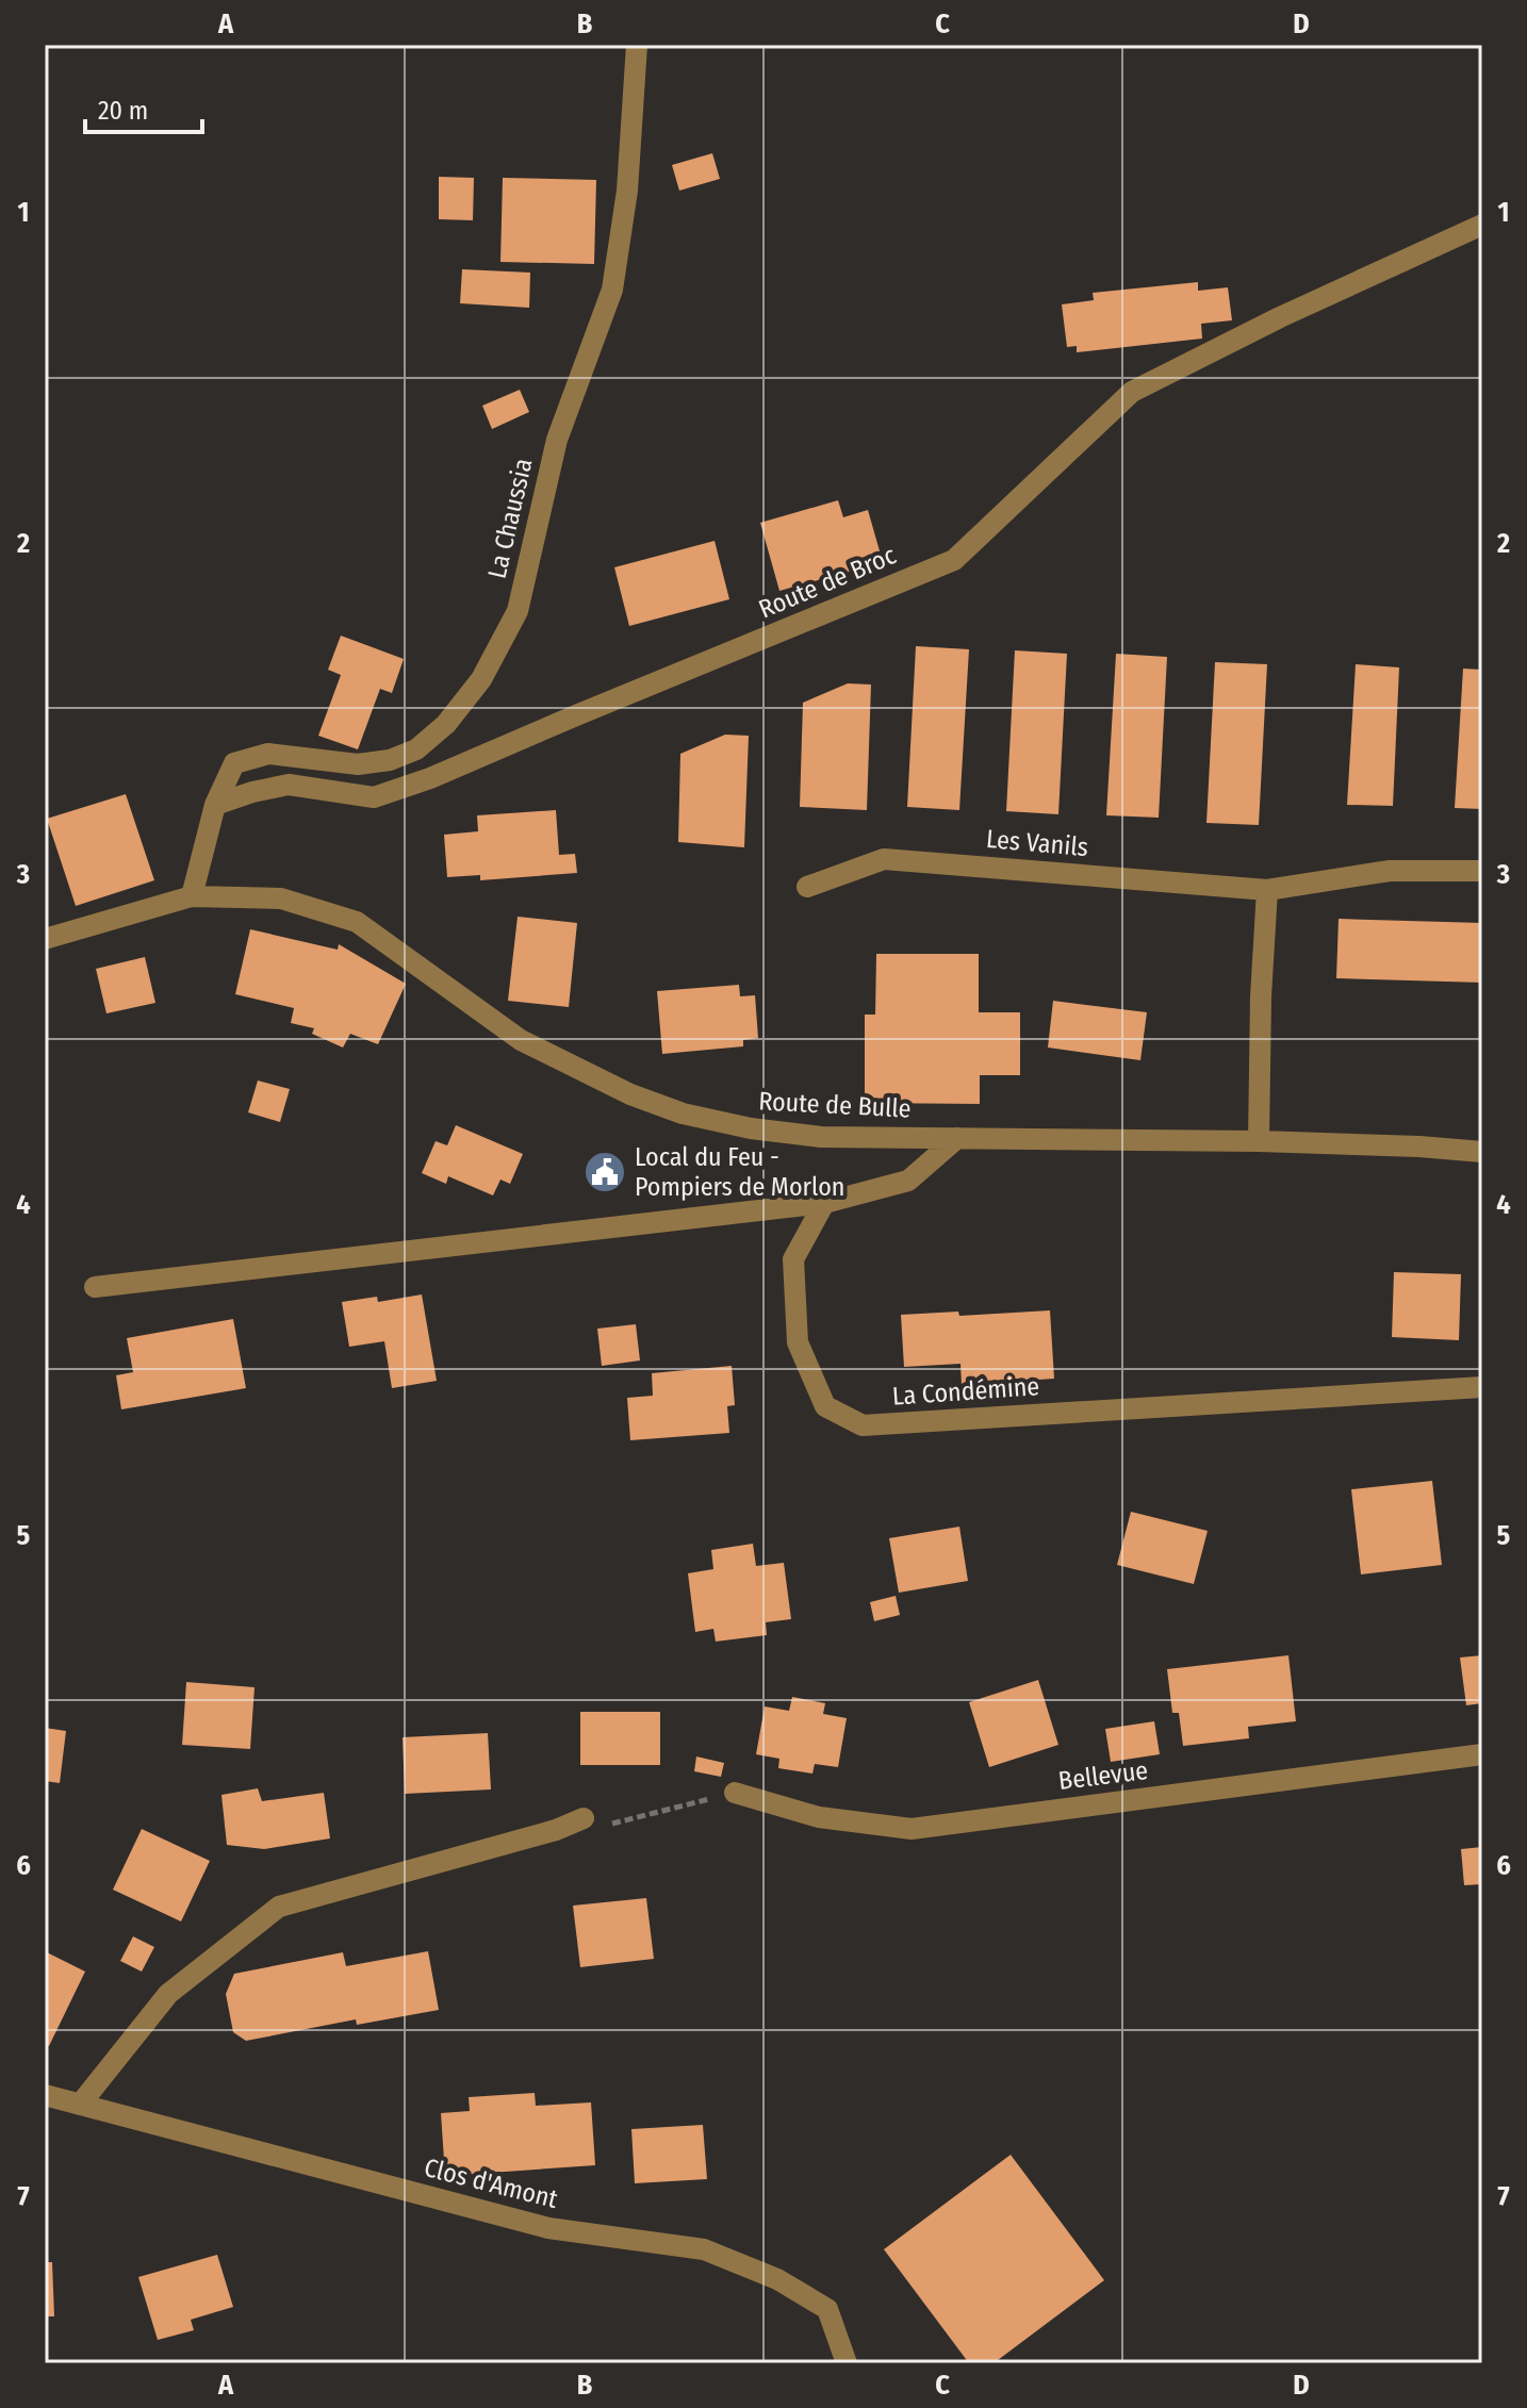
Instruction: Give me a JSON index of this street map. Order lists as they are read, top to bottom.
{
  "streets": {
    "street": [
      "La Chaussia",
      "Route de Broc",
      "Les Vanils",
      "Route de Bulle",
      "La Condémine",
      "Bellevue",
      "Clos d'Amont"
    ]
  },
  "crossings": [
    ["La Chaussia", "Route de Broc"]
  ],
  "places": {
    "public building": ["Local du Feu - Pompiers de Morlon"]
  },
  "scale_bar": "20 m",
  "grid": {
    "columns": [
      "A",
      "B",
      "C",
      "D"
    ],
    "rows": [
      "1",
      "2",
      "3",
      "4",
      "5",
      "6",
      "7"
    ]
  }
}
